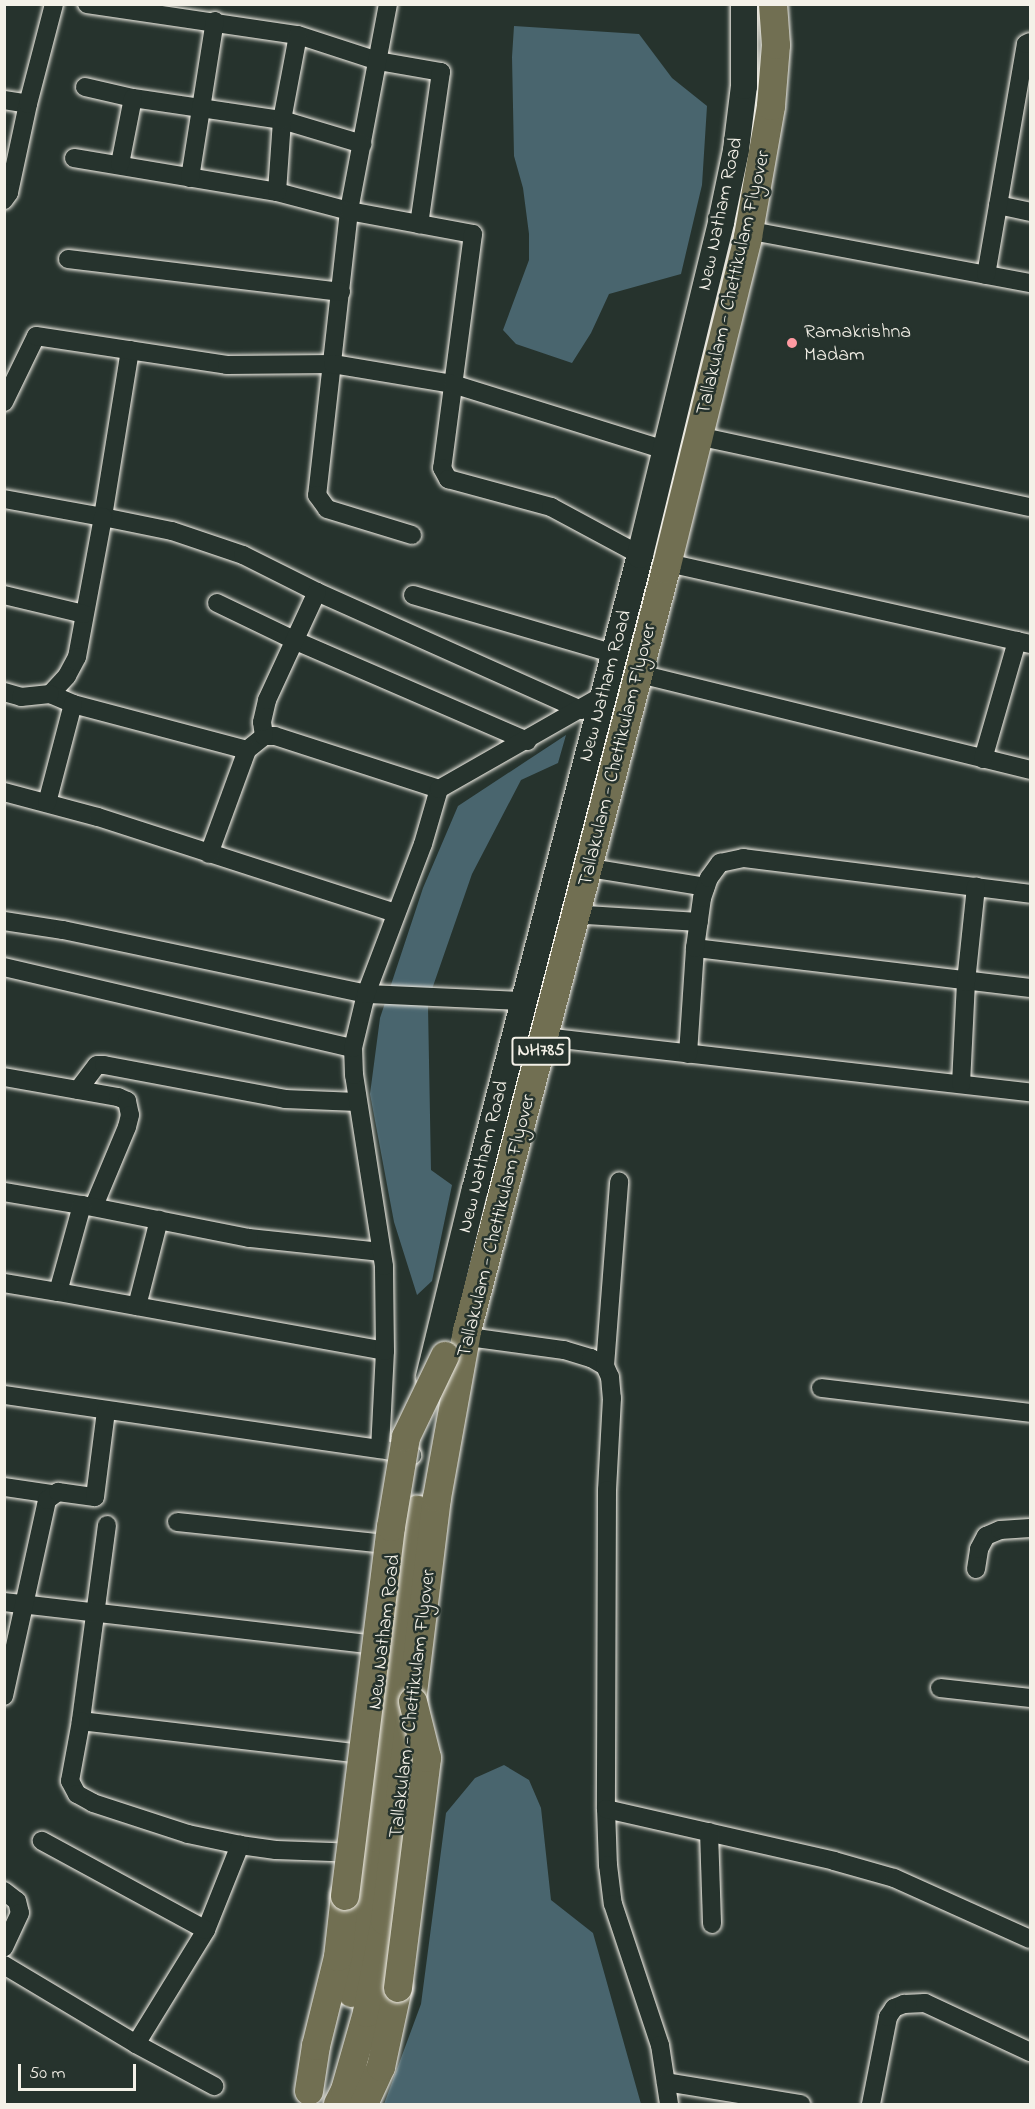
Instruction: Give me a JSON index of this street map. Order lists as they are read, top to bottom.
{
  "streets": {
    "highway": ["Tallakulam - Chettikulam Flyover", "NH785"],
    "main road": ["New Natham Road"]
  },
  "crossings": [
    ["New Natham Road", "Tallakulam - Chettikulam Flyover"]
  ],
  "places": ["Ramakrishna Madam"],
  "scale_bar": "50 m"
}
